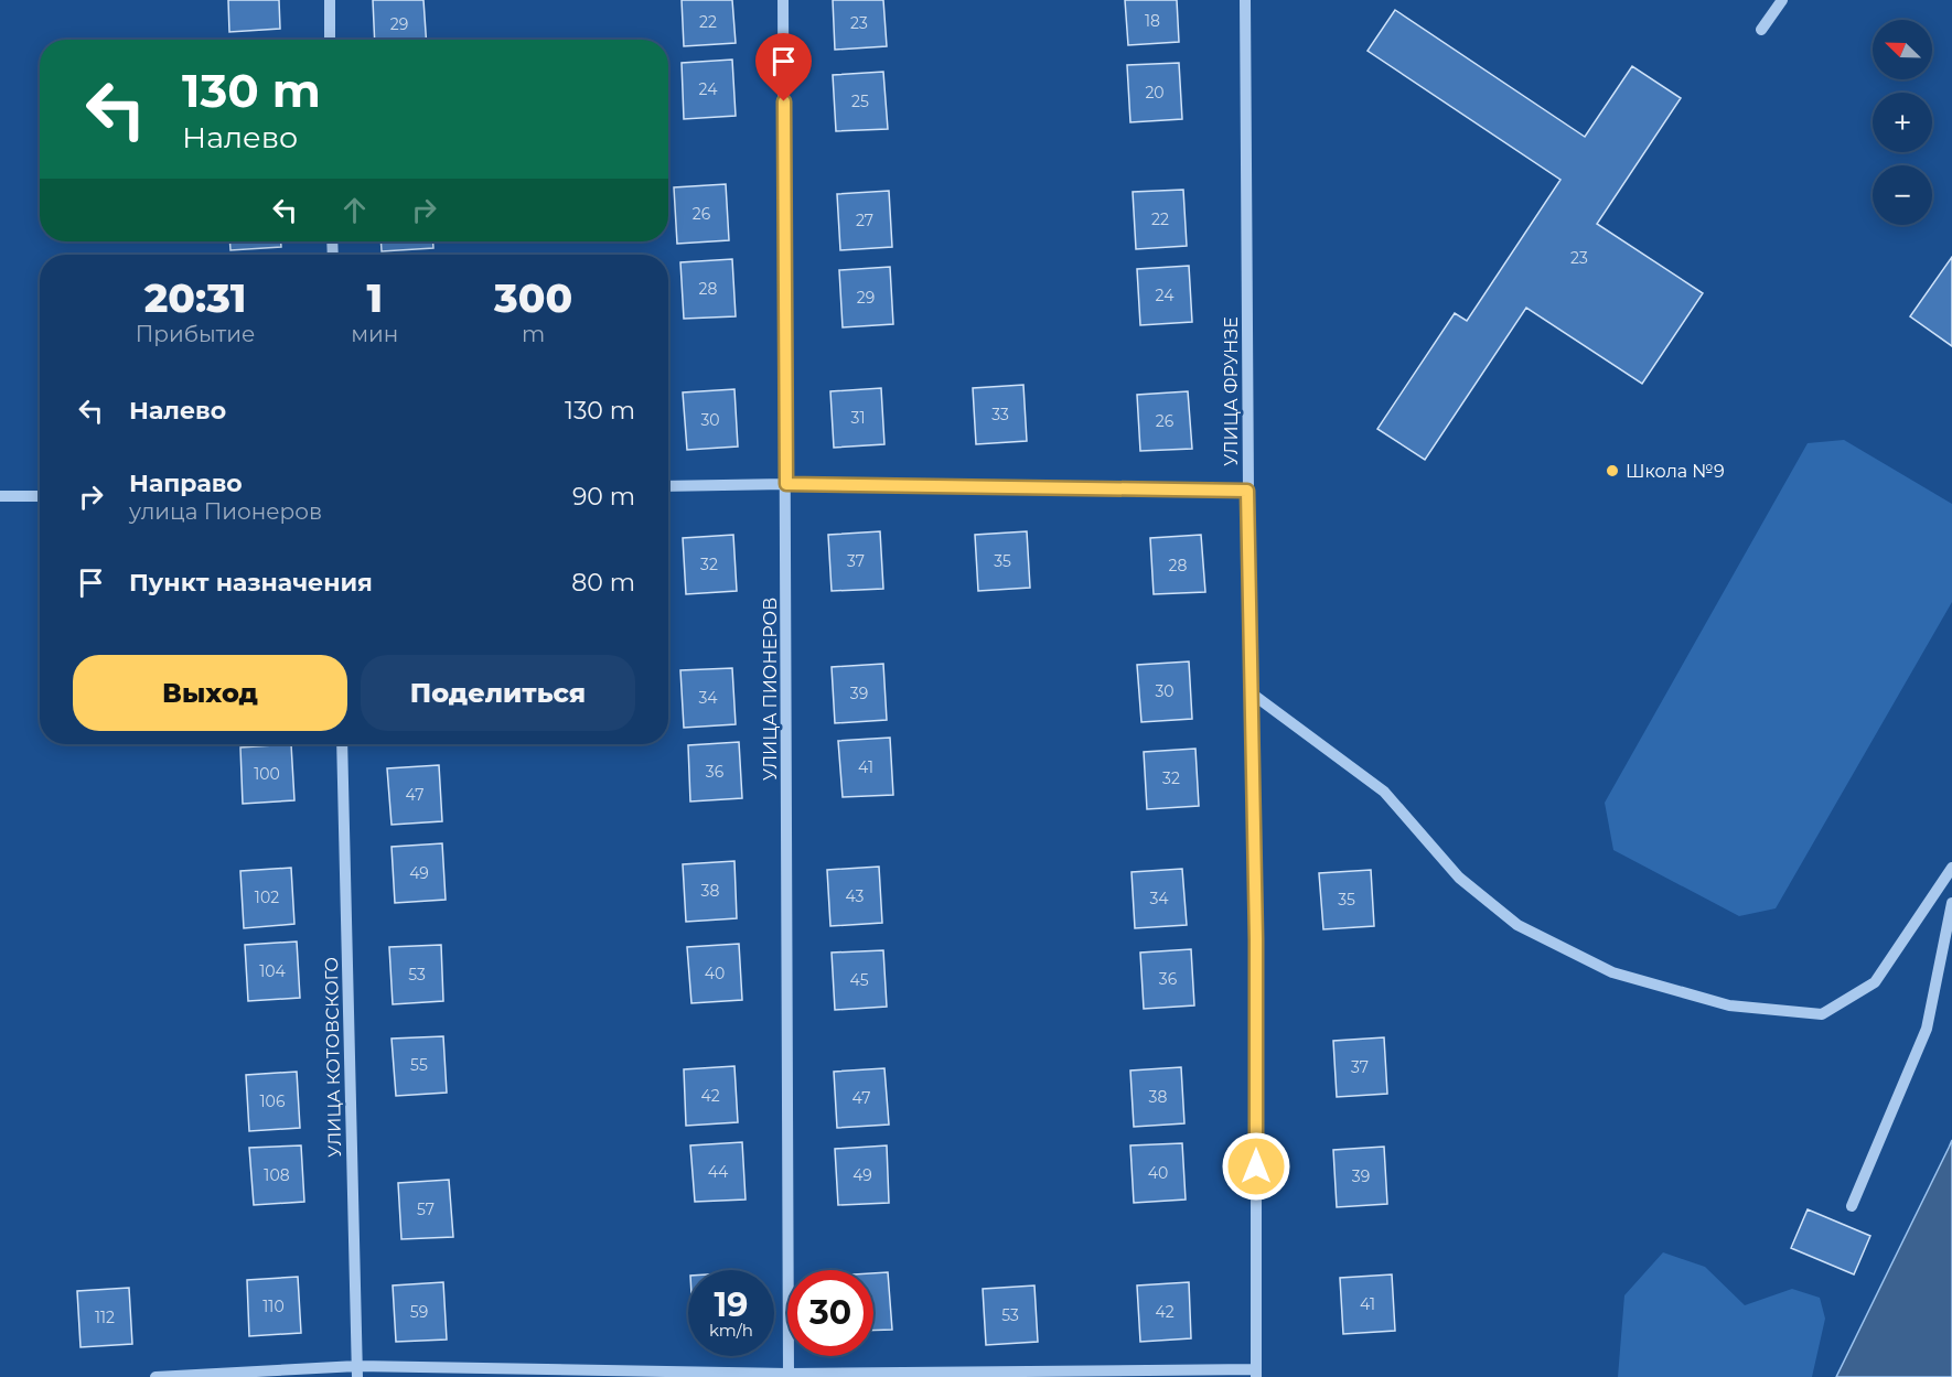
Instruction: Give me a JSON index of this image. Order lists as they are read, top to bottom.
{
  "streets": {
    "street": ["УЛИЦА ФРУНЗЕ", "УЛИЦА ПИОНЕРОВ", "УЛИЦА КОТОВСКОГО"]
  },
  "places": ["Школа №9"],
  "house_numbers": [
    "18",
    "22",
    "23",
    "29",
    "24",
    "20",
    "25",
    "26",
    "22",
    "27",
    "23",
    "28",
    "24",
    "29",
    "33",
    "31",
    "30",
    "26",
    "37",
    "35",
    "32",
    "28",
    "30",
    "39",
    "34",
    "41",
    "36",
    "100",
    "32",
    "47",
    "49",
    "38",
    "43",
    "102",
    "34",
    "35",
    "104",
    "40",
    "53",
    "36",
    "45",
    "55",
    "37",
    "42",
    "38",
    "47",
    "106",
    "44",
    "40",
    "108",
    "49",
    "39",
    "57",
    "41",
    "110",
    "59",
    "42",
    "53",
    "112"
  ],
  "north": "top left",
  "page": {
    "map_buttons": ["+", "−"],
    "turn": ["130 m", "Налево"],
    "eta": [
      "20:31",
      "Прибытие",
      "1",
      "мин",
      "300",
      "m"
    ],
    "list": [
      {
        "name": "Налево",
        "value": "130 m"
      },
      {
        "name": "Направо",
        "note": "улица Пионеров",
        "value": "90 m"
      },
      {
        "name": "Пункт назначения",
        "value": "80 m"
      }
    ],
    "buttons": ["Выход", "Поделиться"],
    "speed": "19 km/h",
    "limit": "30"
  }
}
